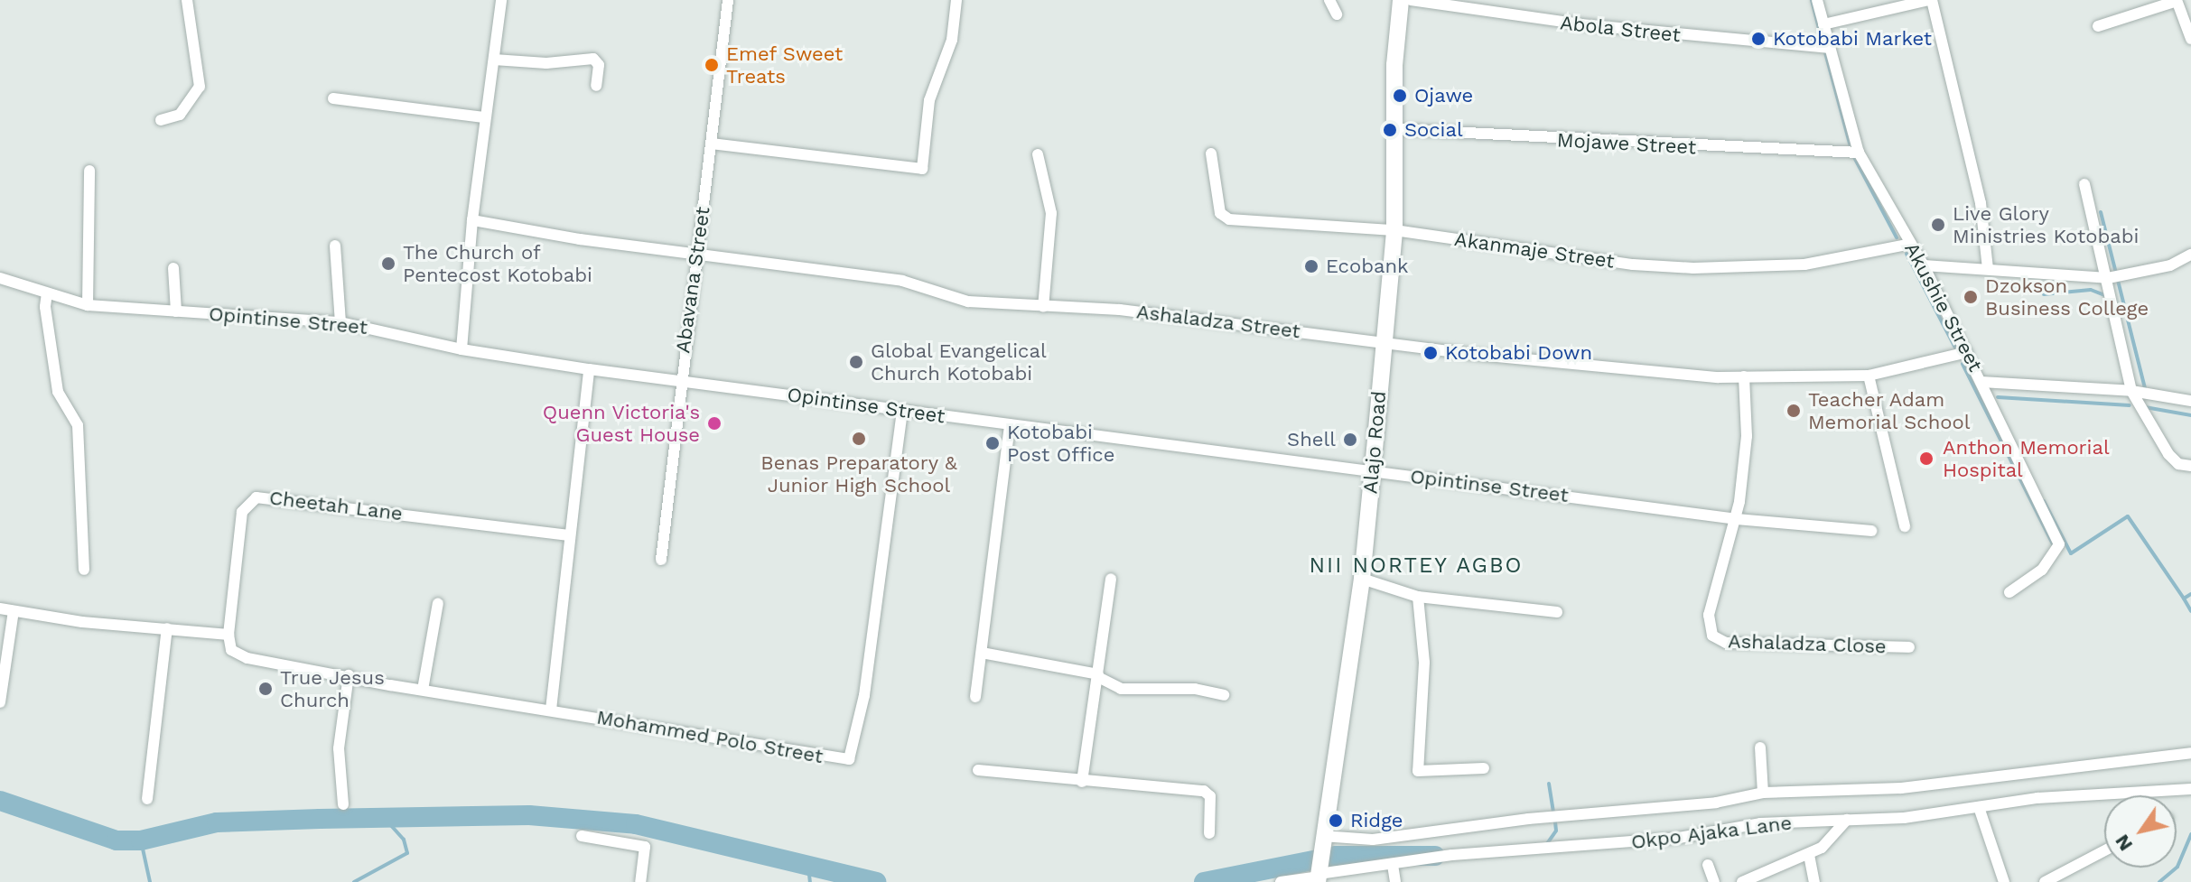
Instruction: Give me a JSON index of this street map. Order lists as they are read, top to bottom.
{
  "streets": {
    "street": [
      "Abola Street",
      "Mojawe Street",
      "Akanmaje Street",
      "Abavana Street",
      "Akushie Street",
      "Opintinse Street",
      "Ashaladza Street",
      "Alajo Road",
      "Cheetah Lane",
      "Ashaladza Close",
      "Mohammed Polo Street",
      "Okpo Ajaka Lane"
    ]
  },
  "crossings": [
    ["Abola Street", "Akushie Street"],
    ["Mojawe Street", "Akushie Street"],
    ["Mojawe Street", "Alajo Road"],
    ["Akanmaje Street", "Akushie Street"],
    ["Akanmaje Street", "Alajo Road"],
    ["Abavana Street", "Opintinse Street"],
    ["Abavana Street", "Ashaladza Street"],
    ["Akushie Street", "Ashaladza Street"],
    ["Opintinse Street", "Alajo Road"],
    ["Opintinse Street", "Ashaladza Close"],
    ["Opintinse Street", "Mohammed Polo Street"],
    ["Ashaladza Street", "Alajo Road"],
    ["Ashaladza Street", "Ashaladza Close"],
    ["Alajo Road", "Okpo Ajaka Lane"],
    ["Cheetah Lane", "Mohammed Polo Street"]
  ],
  "districts": ["NII NORTEY AGBO"],
  "places": [
    "Kotobabi Market",
    "Emef Sweet Treats",
    "Ojawe",
    "Social",
    "Live Glory Ministries Kotobabi",
    "The Church of Pentecost Kotobabi",
    "Ecobank",
    "Dzokson Business College",
    "Kotobabi Down",
    "Global Evangelical Church Kotobabi",
    "Teacher Adam Memorial School",
    "Quenn Victoria's Guest House",
    "Benas Preparatory & Junior High School",
    "Shell",
    "Kotobabi Post Office",
    "Anthon Memorial Hospital",
    "True Jesus Church",
    "Ridge"
  ],
  "north": "bottom left"
}
